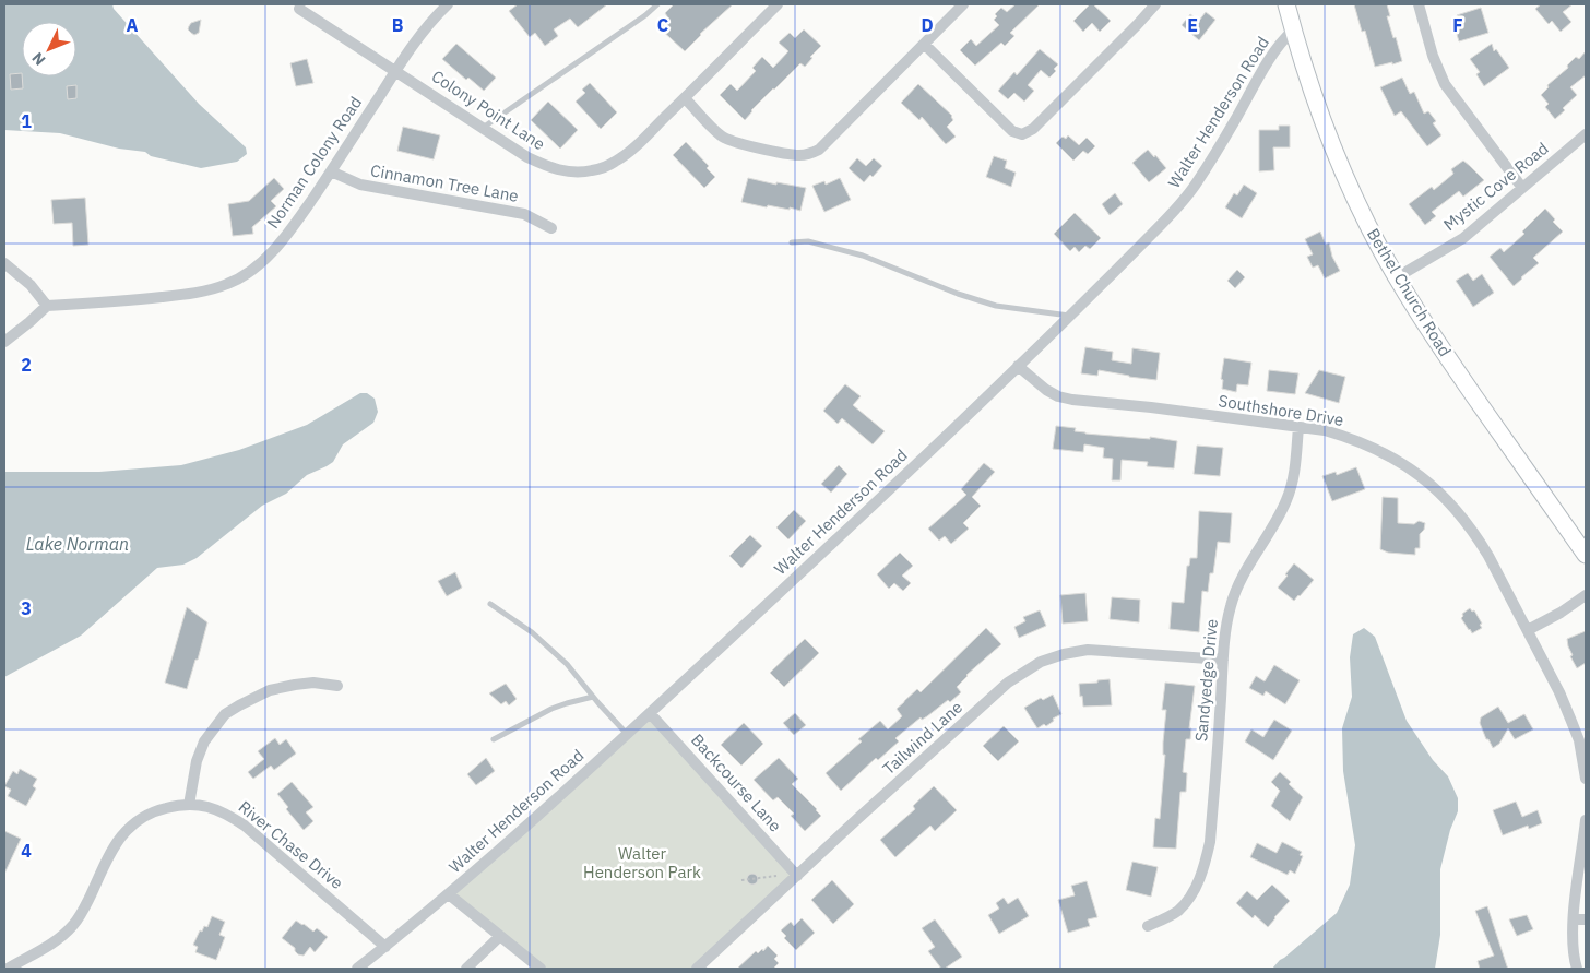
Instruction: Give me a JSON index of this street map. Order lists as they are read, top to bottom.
{
  "streets": {
    "street": [
      "Colony Point Lane",
      "Walter Henderson Road",
      "Norman Colony Road",
      "Cinnamon Tree Lane",
      "Mystic Cove Road",
      "Bethel Church Road",
      "Southshore Drive",
      "Sandyedge Drive",
      "Tailwind Lane",
      "Backcourse Lane",
      "River Chase Drive"
    ]
  },
  "crossings": [
    ["Colony Point Lane", "Norman Colony Road"],
    ["Walter Henderson Road", "Bethel Church Road"],
    ["Walter Henderson Road", "Southshore Drive"],
    ["Walter Henderson Road", "Backcourse Lane"],
    ["Walter Henderson Road", "River Chase Drive"],
    ["Norman Colony Road", "Cinnamon Tree Lane"],
    ["Mystic Cove Road", "Bethel Church Road"],
    ["Southshore Drive", "Sandyedge Drive"],
    ["Sandyedge Drive", "Tailwind Lane"],
    ["Tailwind Lane", "Backcourse Lane"]
  ],
  "water": ["Lake Norman"],
  "parks": ["Walter Henderson Park"],
  "north": "bottom left",
  "grid": {
    "columns": [
      "A",
      "B",
      "C",
      "D",
      "E",
      "F"
    ],
    "rows": [
      "1",
      "2",
      "3",
      "4"
    ]
  }
}
